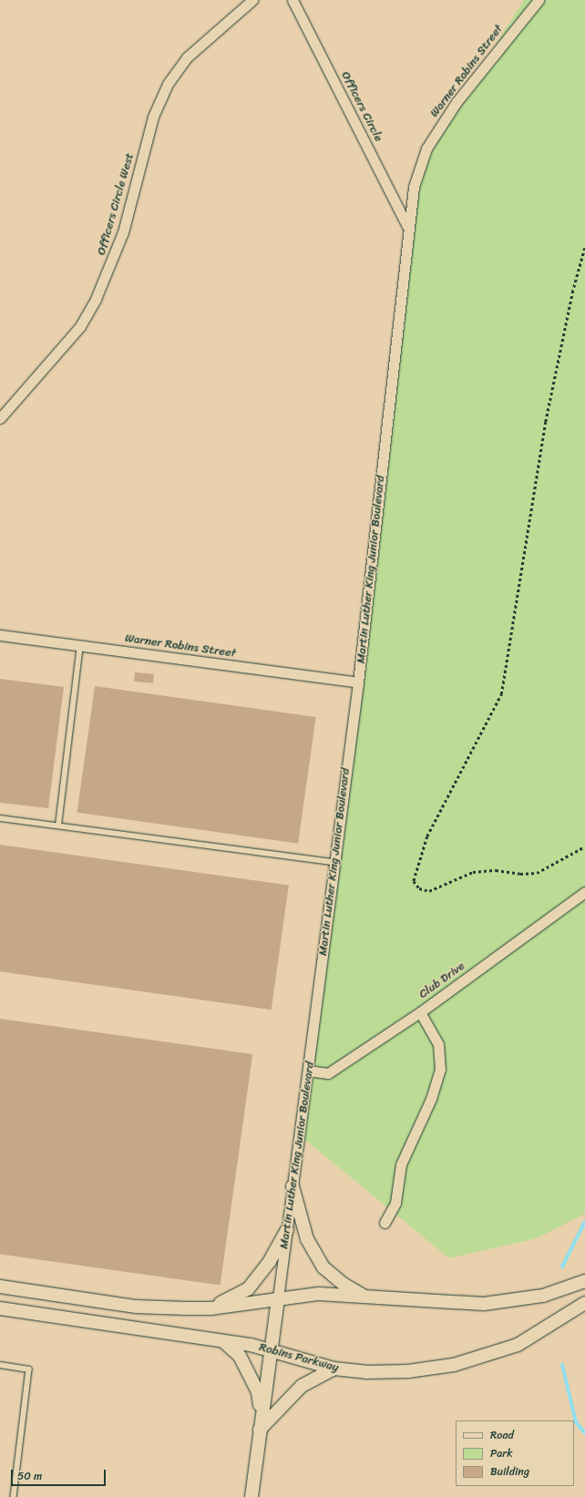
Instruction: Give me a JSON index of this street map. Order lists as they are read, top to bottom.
{
  "streets": {
    "street": [
      "Warner Robins Street",
      "Officers Circle",
      "Officers Circle West",
      "Martin Luther King Junior Boulevard",
      "Club Drive",
      "Robins Parkway"
    ]
  },
  "crossings": [
    ["Warner Robins Street", "Officers Circle"],
    ["Warner Robins Street", "Martin Luther King Junior Boulevard"],
    ["Officers Circle", "Martin Luther King Junior Boulevard"],
    ["Martin Luther King Junior Boulevard", "Club Drive"],
    ["Martin Luther King Junior Boulevard", "Robins Parkway"]
  ],
  "legend": ["Road", "Park", "Building"],
  "scale_bar": "50 m"
}
